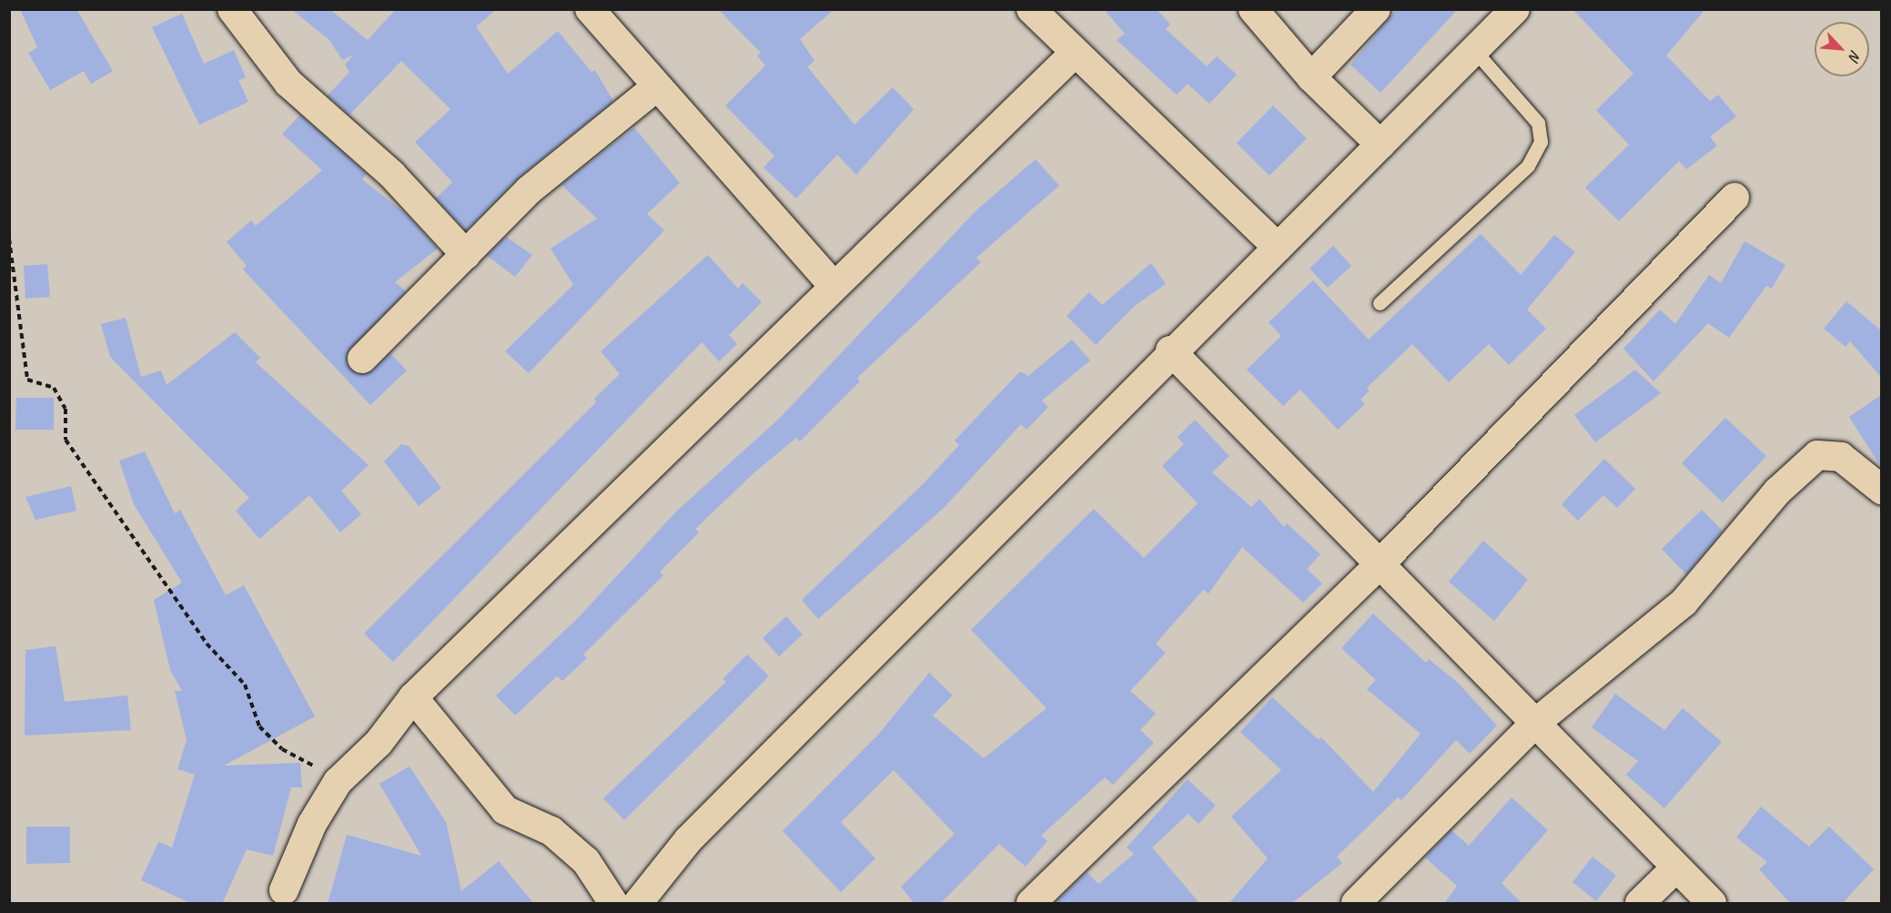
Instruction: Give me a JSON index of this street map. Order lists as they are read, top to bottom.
{
  "north": "bottom right"
}
